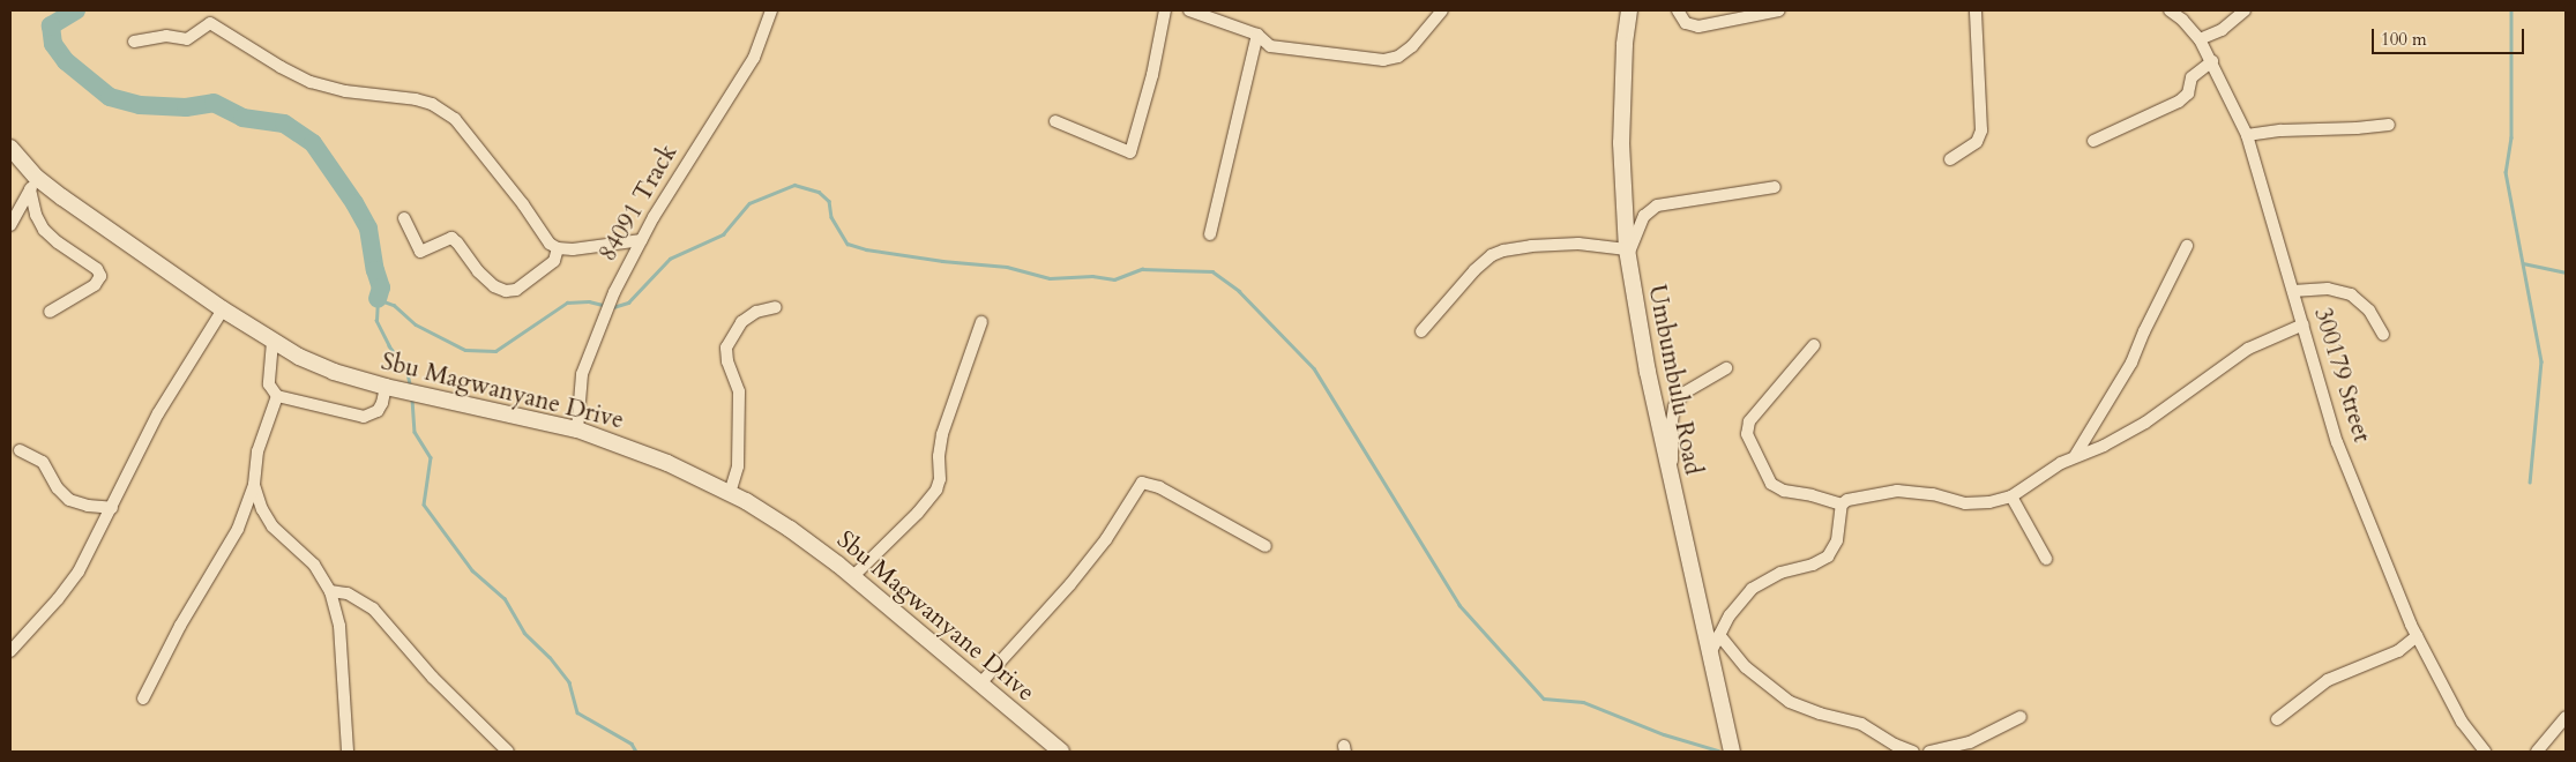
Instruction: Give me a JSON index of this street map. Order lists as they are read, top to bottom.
{
  "streets": {
    "main road": ["Umbumbulu Road", "Sbu Magwanyane Drive"],
    "street": ["84091 Track", "300179 Street"]
  },
  "crossings": [
    ["84091 Track", "Sbu Magwanyane Drive"]
  ],
  "scale_bar": "100 m"
}
